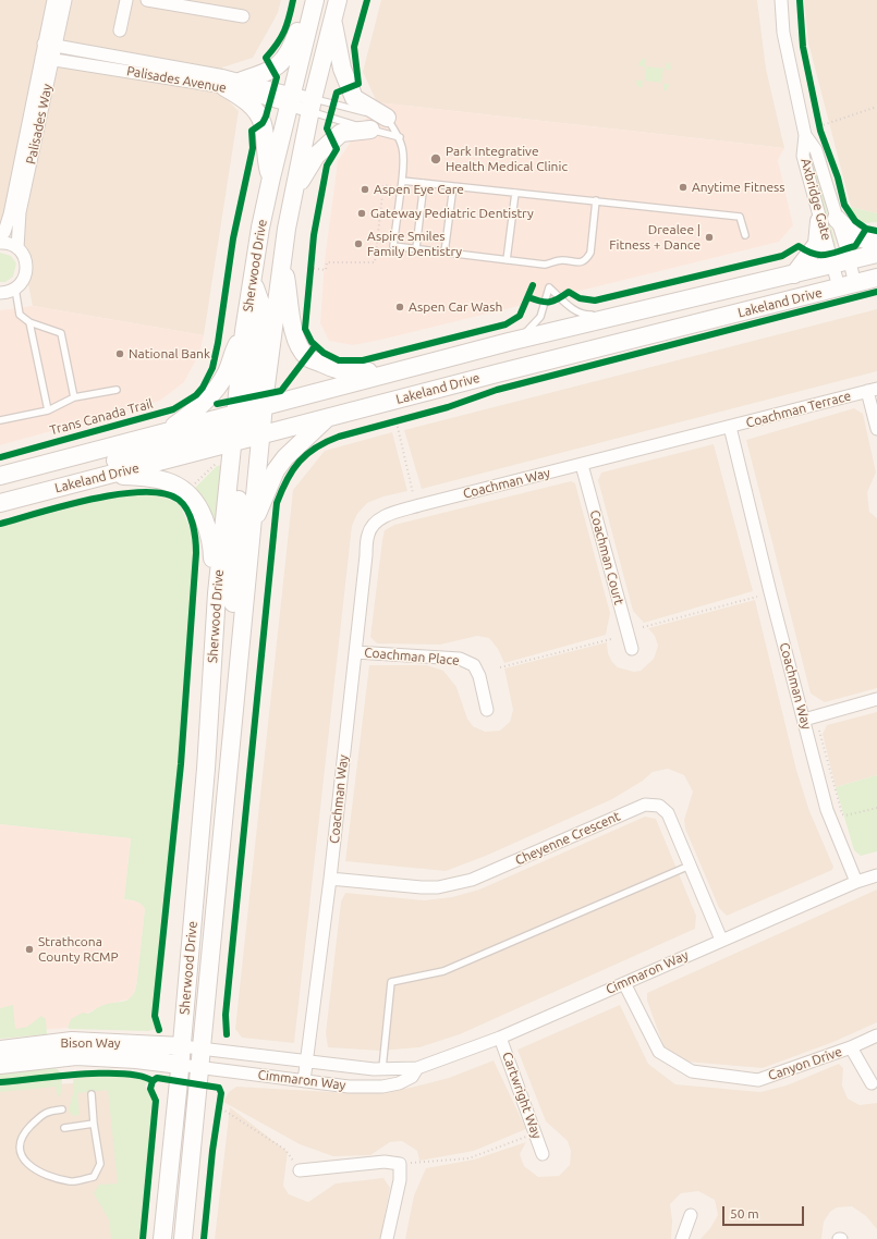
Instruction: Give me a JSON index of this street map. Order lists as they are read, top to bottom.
{
  "streets": {
    "main road": ["Sherwood Drive", "Lakeland Drive", "Bison Way"],
    "street": [
      "Palisades Avenue",
      "Palisades Way",
      "Axbridge Gate",
      "Coachman Terrace",
      "Coachman Way",
      "Coachman Court",
      "Coachman Place",
      "Cheyenne Crescent",
      "Cimmaron Way",
      "Canyon Drive",
      "Cartwright Way"
    ],
    "cycle path": ["Trans Canada Trail"]
  },
  "crossings": [
    ["Palisades Avenue", "Palisades Way"],
    ["Palisades Avenue", "Sherwood Drive"],
    ["Axbridge Gate", "Lakeland Drive"],
    ["Sherwood Drive", "Lakeland Drive"],
    ["Sherwood Drive", "Cimmaron Way"],
    ["Sherwood Drive", "Bison Way"],
    ["Coachman Terrace", "Coachman Way"],
    ["Coachman Way", "Coachman Court"],
    ["Coachman Way", "Coachman Place"],
    ["Coachman Way", "Cheyenne Crescent"],
    ["Coachman Way", "Cimmaron Way"],
    ["Cheyenne Crescent", "Cimmaron Way"],
    ["Cimmaron Way", "Bison Way"],
    ["Cimmaron Way", "Canyon Drive"],
    ["Cimmaron Way", "Cartwright Way"]
  ],
  "places": [
    "Park Integrative Health Medical Clinic",
    "Anytime Fitness",
    "Aspen Eye Care",
    "Gateway Pediatric Dentistry",
    "Drealee | Fitness + Dance",
    "Aspire Smiles Family Dentistry",
    "Aspen Car Wash",
    "National Bank",
    "Strathcona County RCMP"
  ],
  "scale_bar": "50 m"
}
